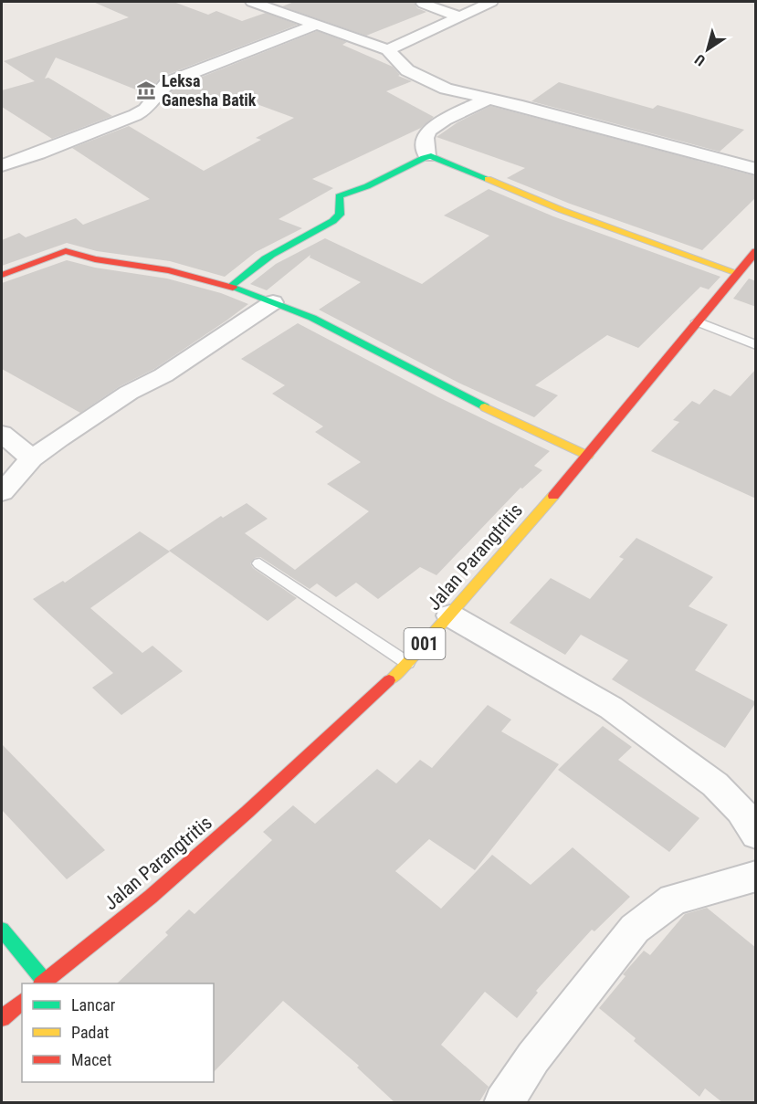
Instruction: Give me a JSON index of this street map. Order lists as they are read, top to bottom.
{
  "streets": {
    "street": ["Jalan Parangtritis", "001"]
  },
  "places": {
    "museum": ["Leksa Ganesha Batik"]
  },
  "legend": ["Lancar", "Padat", "Macet"],
  "north": "bottom left"
}
